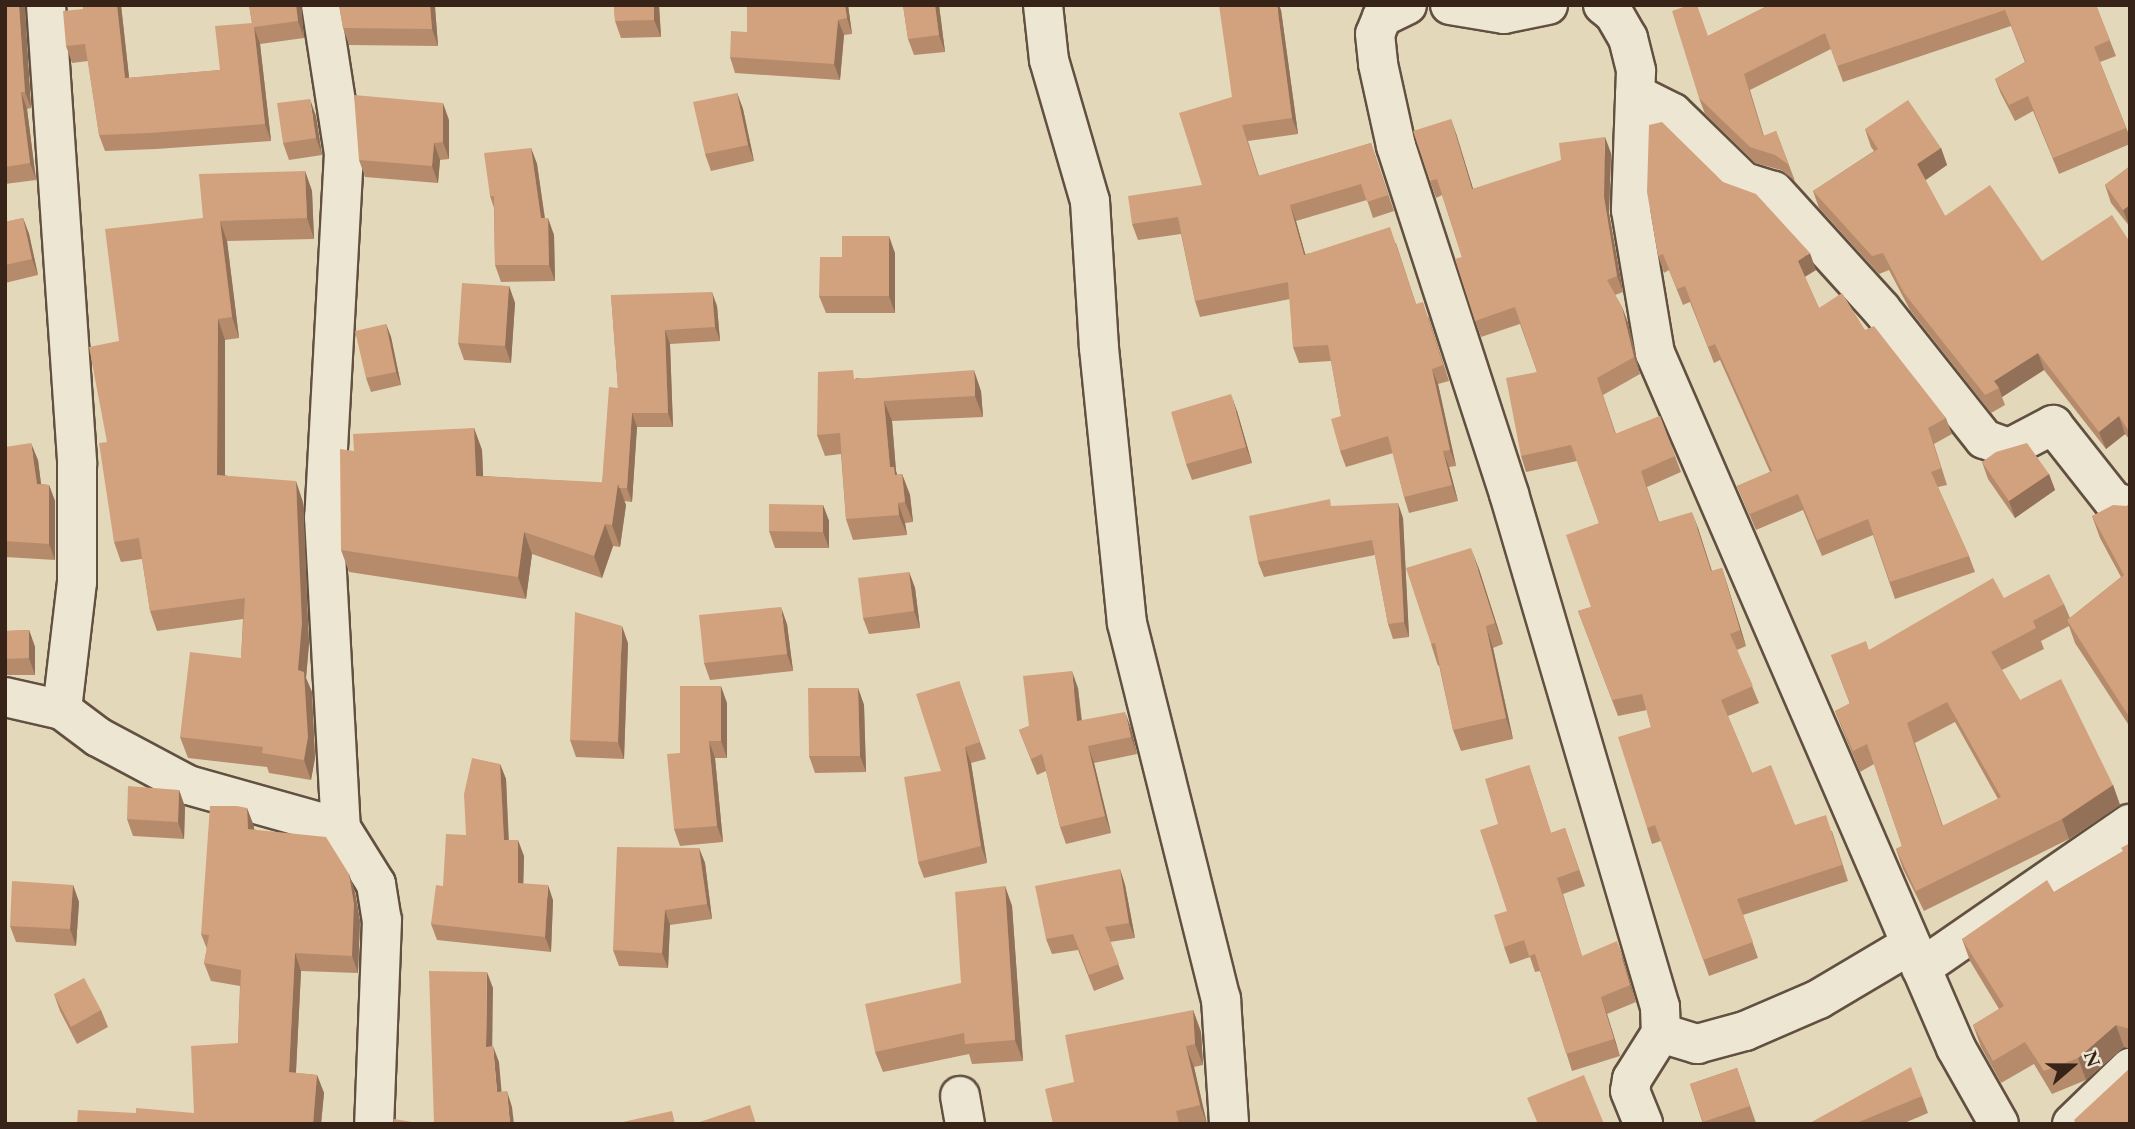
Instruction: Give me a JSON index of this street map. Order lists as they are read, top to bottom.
{
  "north": "right"
}
